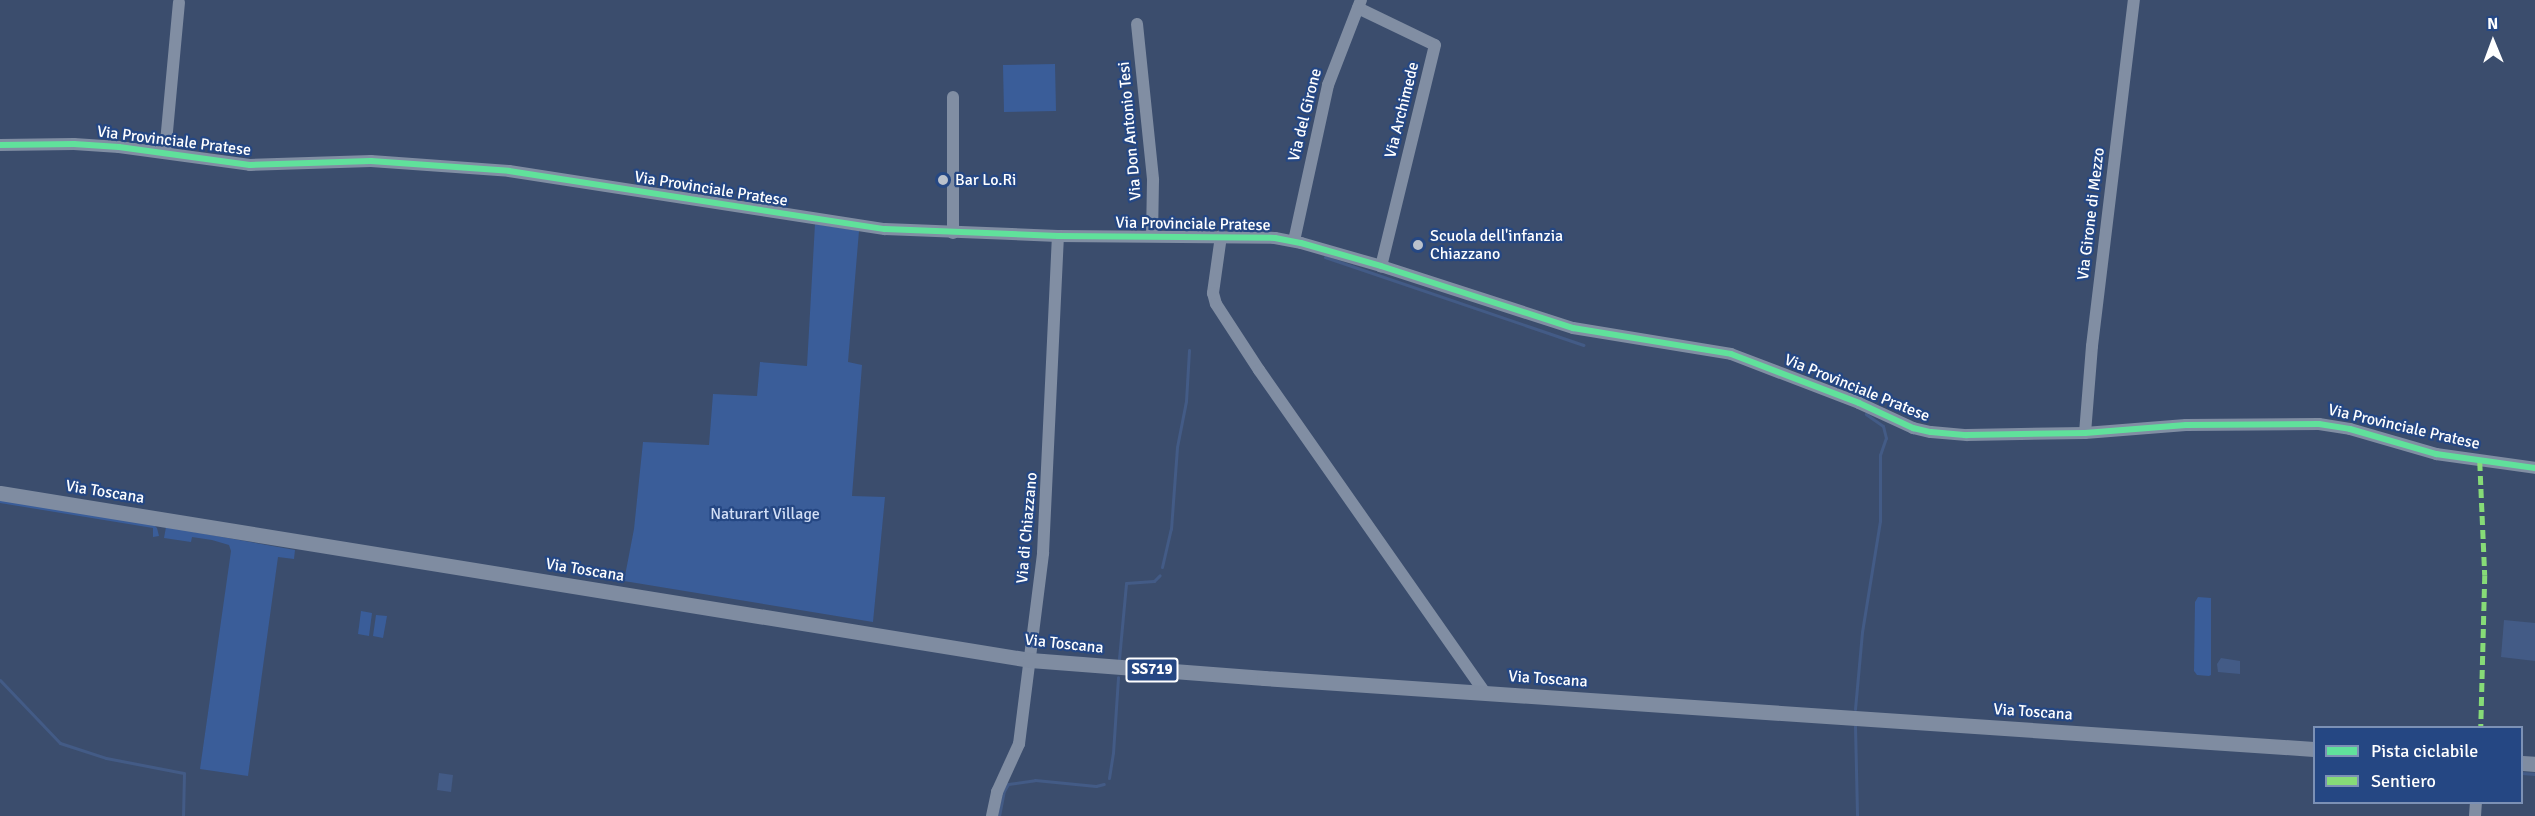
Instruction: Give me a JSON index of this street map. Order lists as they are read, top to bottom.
{
  "streets": {
    "main road": ["Via Toscana", "SS719"],
    "street": [
      "Via Archimede",
      "Via del Girone",
      "Via Don Antonio Tesi",
      "Via Provinciale Pratese",
      "Via Girone di Mezzo",
      "Via di Chiazzano"
    ]
  },
  "crossings": [
    ["Via Archimede", "Via del Girone"],
    ["Via Archimede", "Via Provinciale Pratese"],
    ["Via del Girone", "Via Provinciale Pratese"],
    ["Via Don Antonio Tesi", "Via Provinciale Pratese"],
    ["Via Provinciale Pratese", "Via Girone di Mezzo"],
    ["Via Provinciale Pratese", "Via di Chiazzano"],
    ["Via Toscana", "Via di Chiazzano"]
  ],
  "parks": ["Naturart Village"],
  "places": ["Bar Lo.Ri", "Scuola dell'infanzia Chiazzano"],
  "legend": ["Pista ciclabile", "Sentiero"],
  "north": "top"
}
